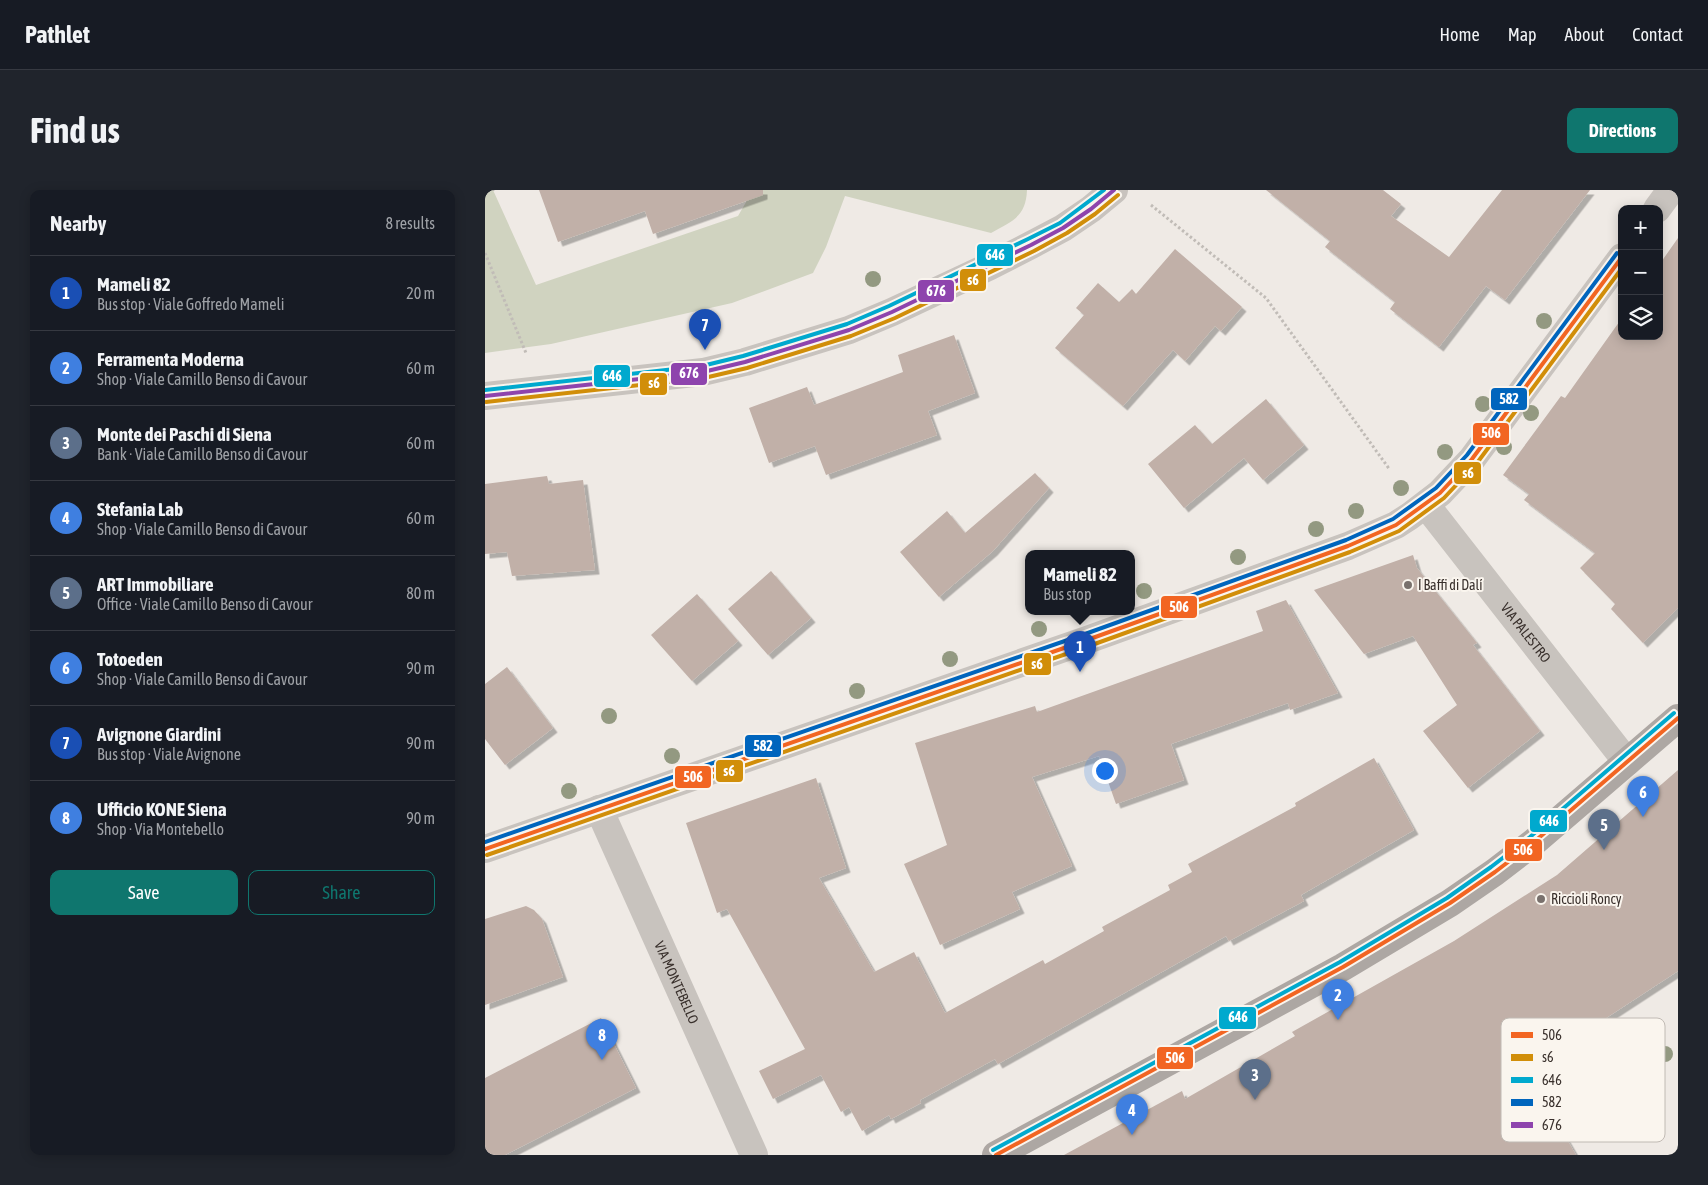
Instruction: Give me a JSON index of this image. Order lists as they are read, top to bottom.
{
  "streets": {
    "street": ["VIA PALESTRO", "VIA MONTEBELLO"]
  },
  "places": ["I Baffi di Dalí", "Riccioli Roncy"],
  "lines": [
    "transit line 646",
    "transit line 676",
    "transit line s6",
    "transit line 582",
    "transit line 506"
  ],
  "legend": [
    "506",
    "s6",
    "646",
    "582",
    "676"
  ],
  "page": {
    "header": "Pathlet",
    "nav": [
      "Home",
      "Map",
      "About",
      "Contact"
    ],
    "buttons": [
      "Directions",
      ["Save", "Share"]
    ],
    "title": "Find us",
    "heading": ["Nearby", "8 results"],
    "map_buttons": ["+", "−"],
    "list": [
      {
        "mark": "1",
        "name": "Mameli 82",
        "note": "Bus stop · Viale Goffredo Mameli",
        "value": "20 m"
      },
      {
        "mark": "2",
        "name": "Ferramenta Moderna",
        "note": "Shop · Viale Camillo Benso di Cavour",
        "value": "60 m"
      },
      {
        "mark": "3",
        "name": "Monte dei Paschi di Siena",
        "note": "Bank · Viale Camillo Benso di Cavour",
        "value": "60 m"
      },
      {
        "mark": "4",
        "name": "Stefania Lab",
        "note": "Shop · Viale Camillo Benso di Cavour",
        "value": "60 m"
      },
      {
        "mark": "5",
        "name": "ART Immobiliare",
        "note": "Office · Viale Camillo Benso di Cavour",
        "value": "80 m"
      },
      {
        "mark": "6",
        "name": "Totoeden",
        "note": "Shop · Viale Camillo Benso di Cavour",
        "value": "90 m"
      },
      {
        "mark": "7",
        "name": "Avignone Giardini",
        "note": "Bus stop · Viale Avignone",
        "value": "90 m"
      },
      {
        "mark": "8",
        "name": "Ufficio KONE Siena",
        "note": "Shop · Via Montebello",
        "value": "90 m"
      }
    ],
    "pins": [
      "7",
      "1",
      "6",
      "5",
      "2",
      "8",
      "3",
      "4"
    ],
    "popup": ["Mameli 82", "Bus stop"]
  }
}
